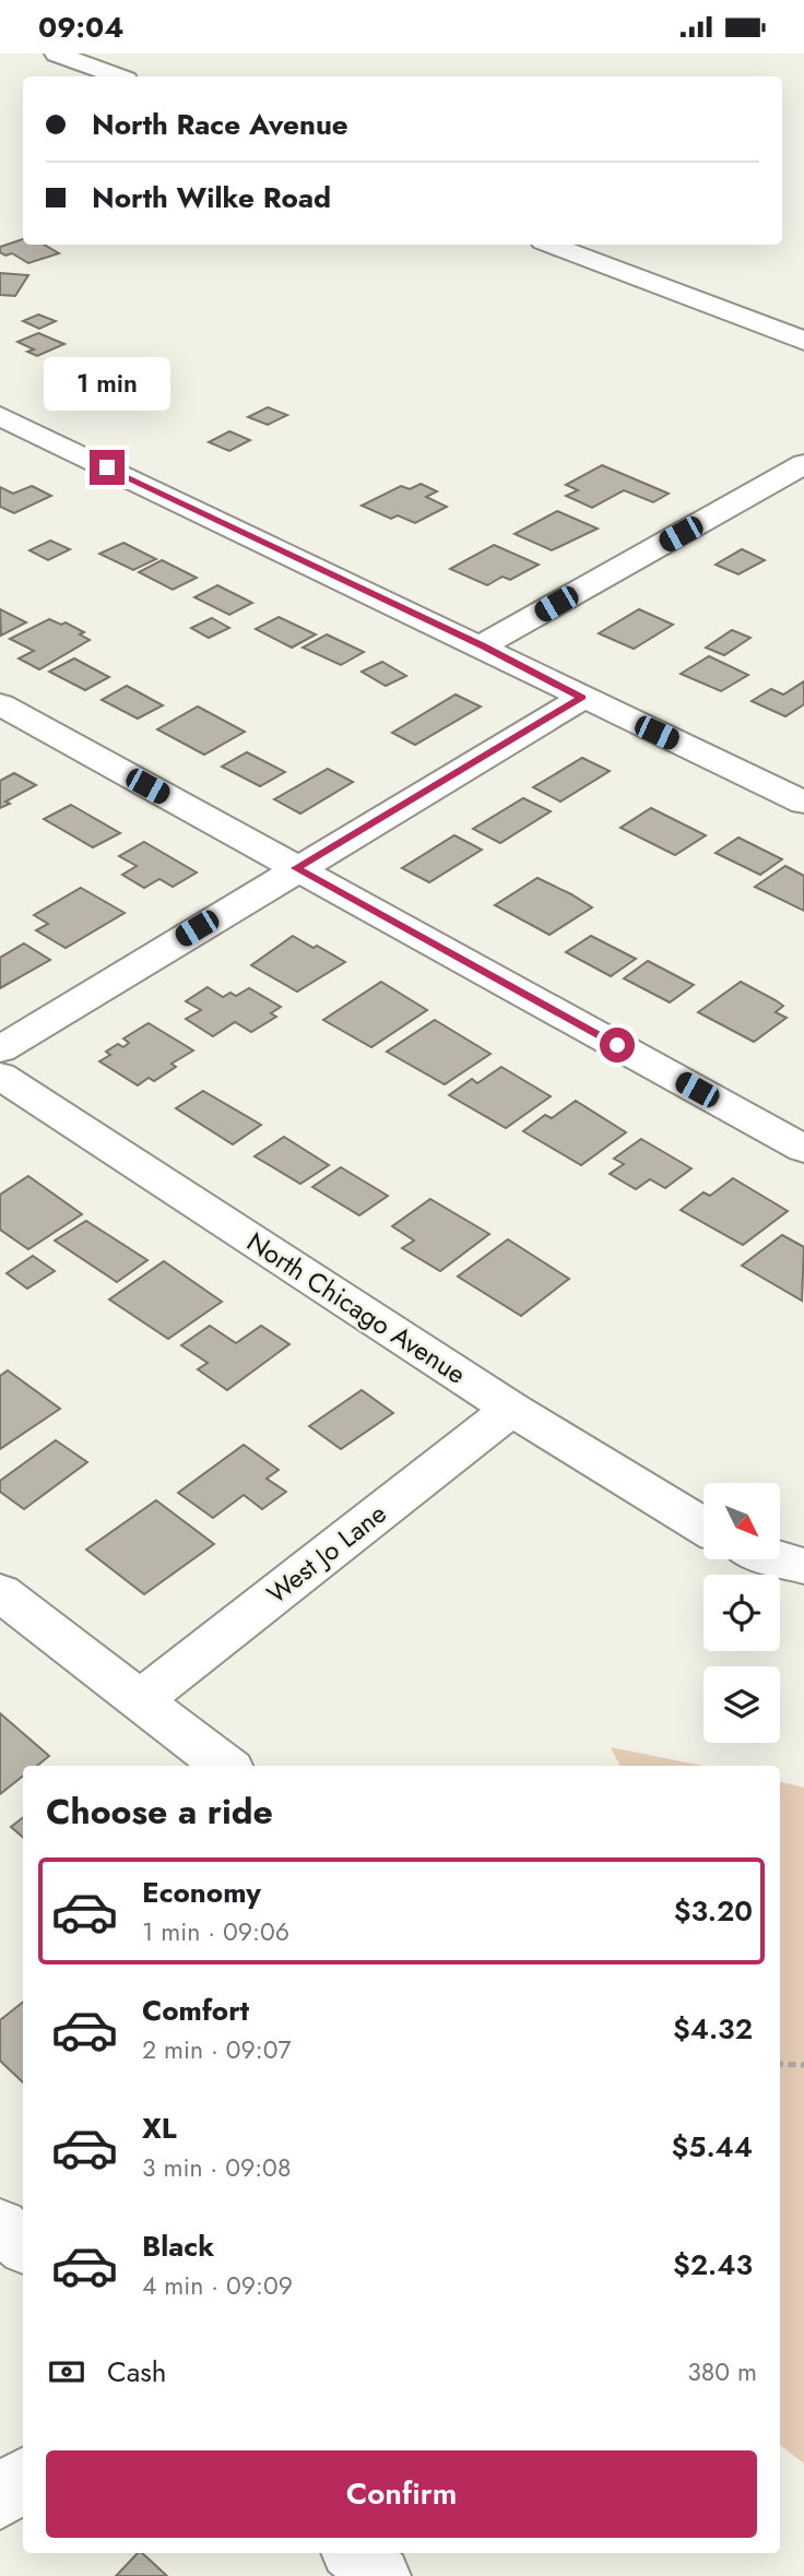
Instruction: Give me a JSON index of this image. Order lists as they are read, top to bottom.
{
  "streets": {
    "street": ["North Chicago Avenue", "West Jo Lane"]
  },
  "crossings": [
    ["North Chicago Avenue", "West Jo Lane"]
  ],
  "north": "bottom right",
  "page": {
    "status": "09:04",
    "banner": ["North Race Avenue", "North Wilke Road"],
    "bubble": "1 min",
    "heading": "Choose a ride",
    "list": [
      {
        "name": "Economy",
        "note": "1 min · 09:06",
        "value": "$3.20"
      },
      {
        "name": "Comfort",
        "note": "2 min · 09:07",
        "value": "$4.32"
      },
      {
        "name": "XL",
        "note": "3 min · 09:08",
        "value": "$5.44"
      },
      {
        "name": "Black",
        "note": "4 min · 09:09",
        "value": "$2.43"
      }
    ],
    "pay": ["Cash", "380 m"],
    "buttons": "Confirm"
  }
}
